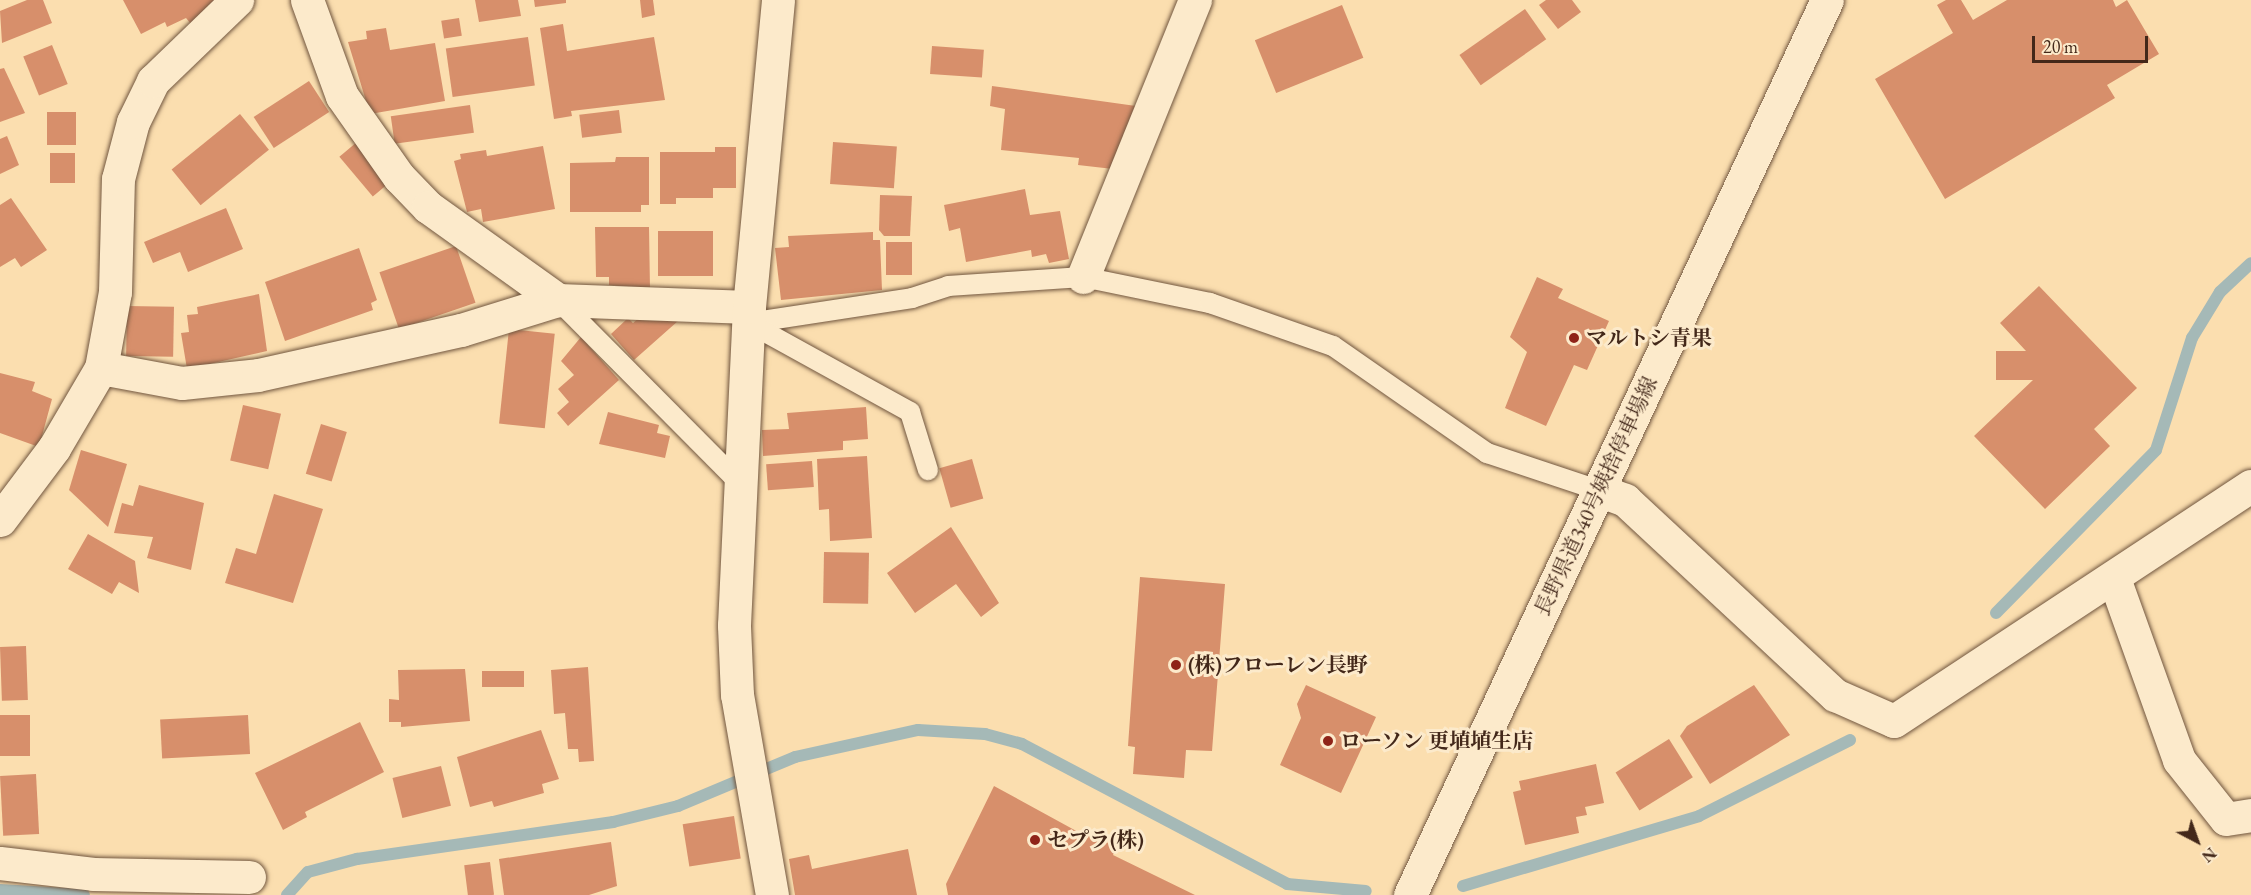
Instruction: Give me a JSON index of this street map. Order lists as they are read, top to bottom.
{
  "streets": {
    "street": ["長野県道340号姨捨停車場線"]
  },
  "places": [
    "マルトシ青果",
    "(株)フローレン長野",
    "ローソン 更埴埴生店",
    "セプラ(株)"
  ],
  "scale_bar": "20 m",
  "north": "bottom right"
}
